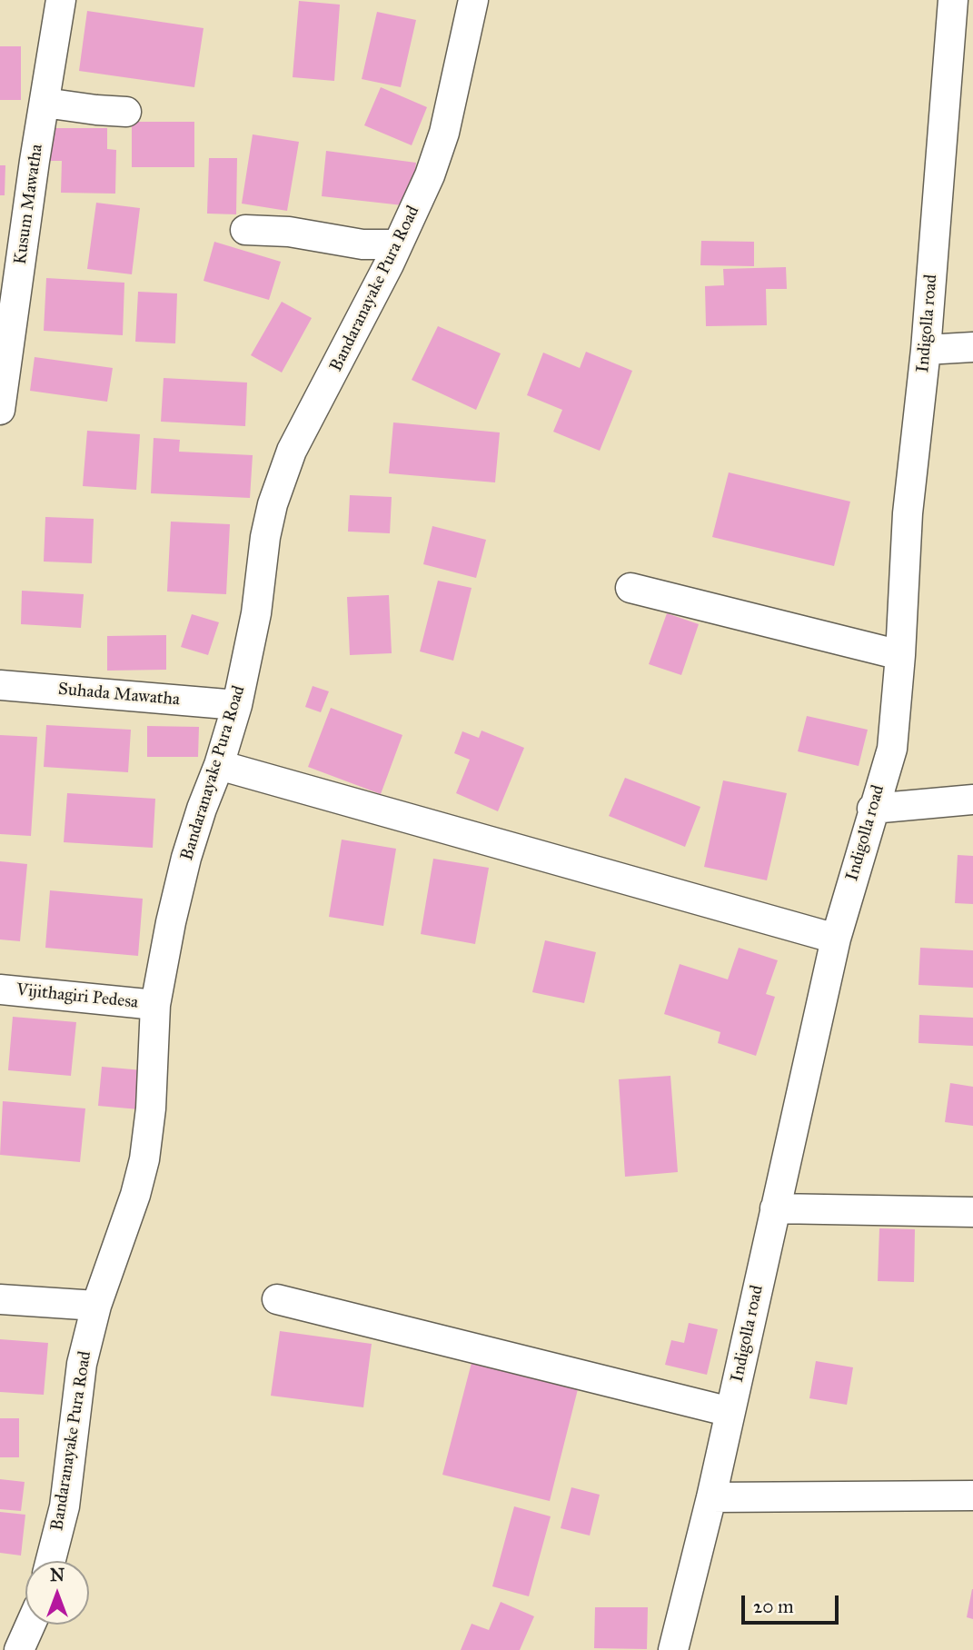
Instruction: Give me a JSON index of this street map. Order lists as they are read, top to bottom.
{
  "streets": {
    "street": [
      "Kusum Mawatha",
      "Bandaranayake Pura Road",
      "Indigolla road",
      "Suhada Mawatha",
      "Vijithagiri Pedesa"
    ]
  },
  "crossings": [
    ["Bandaranayake Pura Road", "Suhada Mawatha"],
    ["Bandaranayake Pura Road", "Vijithagiri Pedesa"]
  ],
  "scale_bar": "20 m",
  "north": "top"
}
